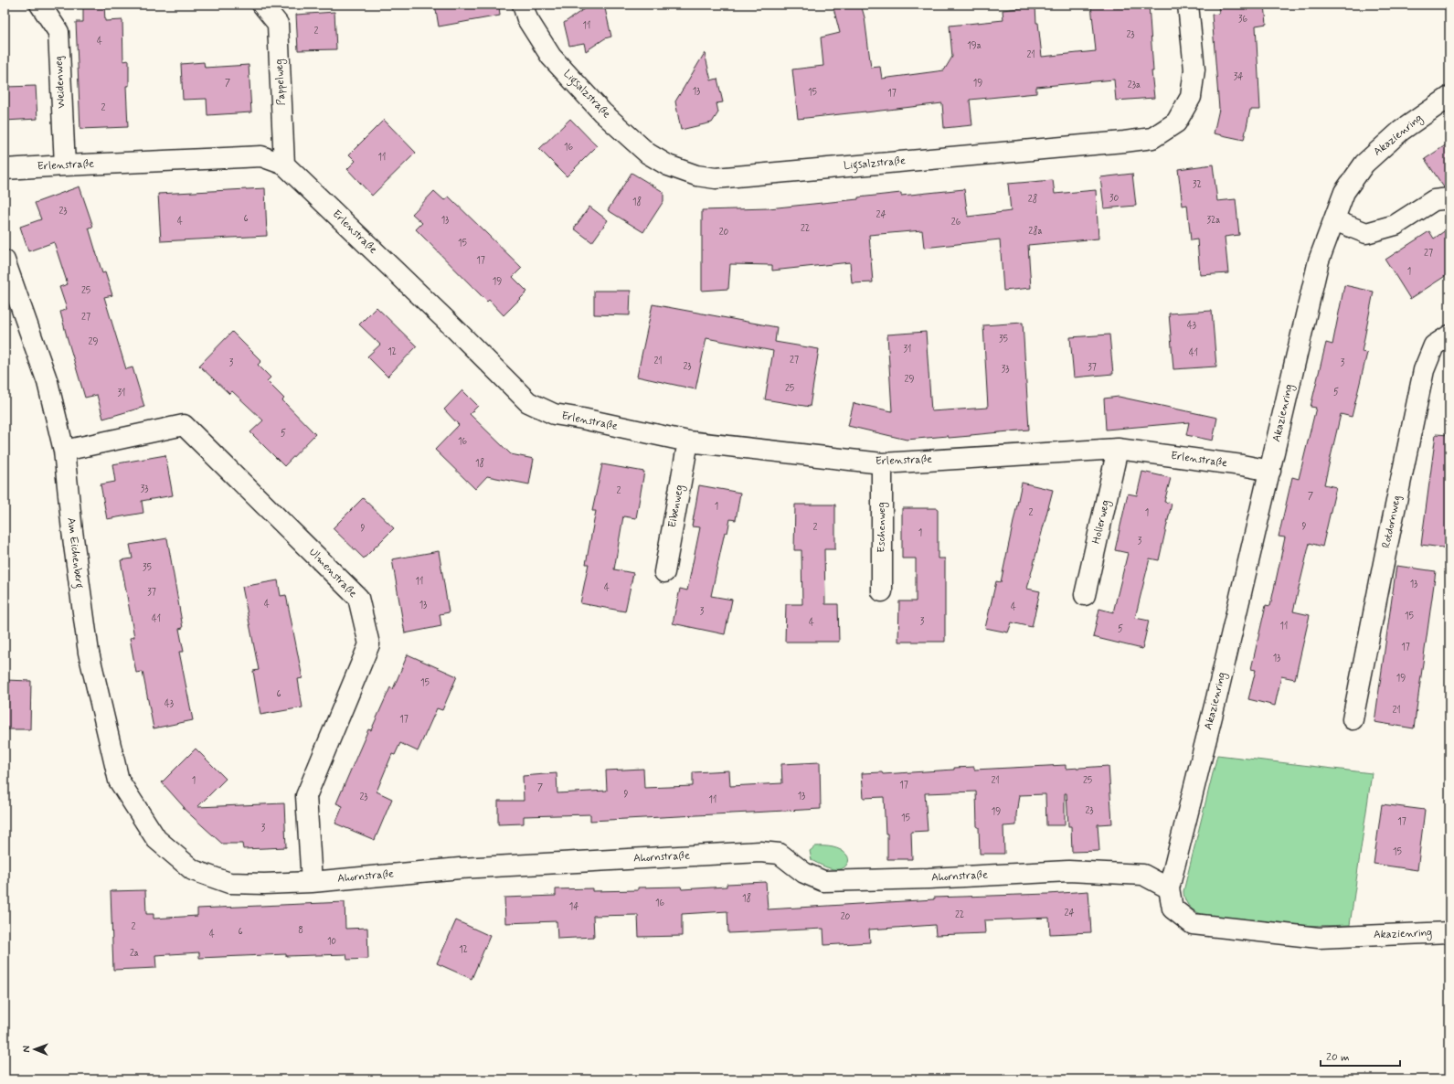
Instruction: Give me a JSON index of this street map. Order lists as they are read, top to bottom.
{
  "streets": {
    "street": [
      "Weidenweg",
      "Pappelweg",
      "Ligsalzstraße",
      "Akazienring",
      "Erlenstraße",
      "Eibenweg",
      "Hollerweg",
      "Rotdornweg",
      "Eschenweg",
      "Am Eichenberg",
      "Ulmenstraße",
      "Ahornstraße"
    ]
  },
  "crossings": [
    ["Weidenweg", "Erlenstraße"],
    ["Pappelweg", "Erlenstraße"],
    ["Akazienring", "Erlenstraße"],
    ["Akazienring", "Ahornstraße"],
    ["Erlenstraße", "Eibenweg"],
    ["Erlenstraße", "Hollerweg"],
    ["Erlenstraße", "Eschenweg"],
    ["Am Eichenberg", "Ulmenstraße"],
    ["Am Eichenberg", "Ahornstraße"],
    ["Ulmenstraße", "Ahornstraße"]
  ],
  "house_numbers": [
    "36",
    "11",
    "2",
    "23",
    "4",
    "19a",
    "21",
    "34",
    "7",
    "19",
    "23a",
    "13",
    "15",
    "17",
    "2",
    "16",
    "11",
    "32",
    "30",
    "28",
    "18",
    "23",
    "24",
    "6",
    "13",
    "32a",
    "4",
    "26",
    "22",
    "28a",
    "20",
    "15",
    "27",
    "17",
    "1",
    "19",
    "25",
    "27",
    "43",
    "35",
    "29",
    "31",
    "12",
    "41",
    "27",
    "21",
    "3",
    "3",
    "23",
    "37",
    "33",
    "29",
    "25",
    "5",
    "31",
    "5",
    "16",
    "18",
    "33",
    "2",
    "7",
    "1",
    "2",
    "1",
    "9",
    "2",
    "9",
    "1",
    "3",
    "35",
    "11",
    "13",
    "4",
    "37",
    "4",
    "13",
    "4",
    "3",
    "15",
    "41",
    "3",
    "4",
    "11",
    "5",
    "17",
    "13",
    "19",
    "15",
    "6",
    "43",
    "21",
    "17",
    "1",
    "21",
    "25",
    "17",
    "7",
    "9",
    "13",
    "23",
    "11",
    "23",
    "19",
    "15",
    "17",
    "3",
    "15",
    "18",
    "16",
    "14",
    "24",
    "22",
    "20",
    "2",
    "8",
    "6",
    "4",
    "10",
    "12",
    "2a"
  ],
  "scale_bar": "20 m",
  "north": "left"
}
